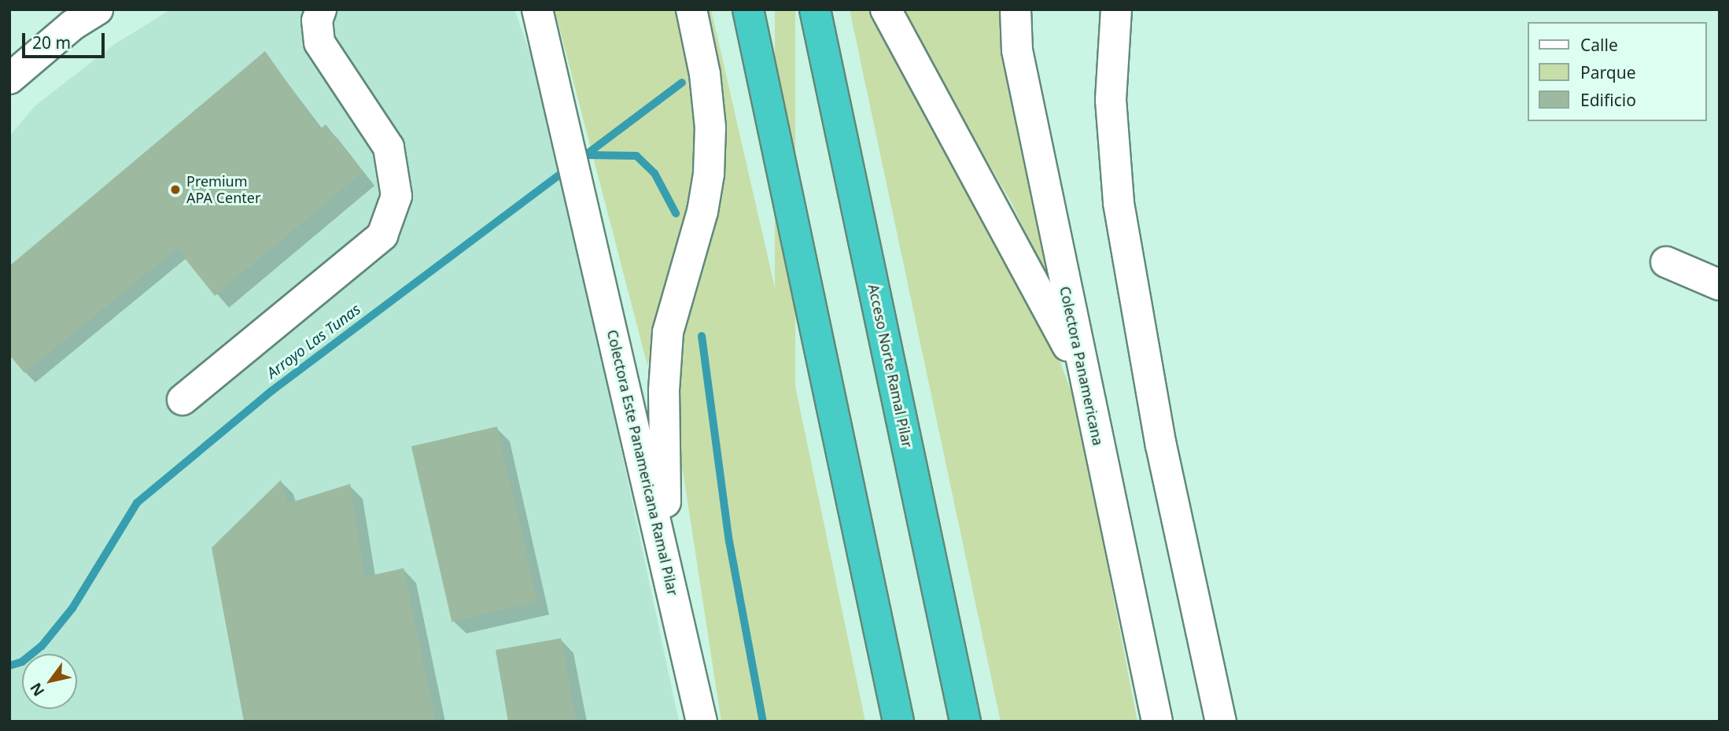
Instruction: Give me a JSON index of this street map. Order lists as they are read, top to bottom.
{
  "streets": {
    "highway": ["Acceso Norte Ramal Pilar"],
    "street": ["Colectora Panamericana", "Colectora Este Panamericana Ramal Pilar"]
  },
  "water": ["Arroyo Las Tunas"],
  "places": ["Premium APA Center"],
  "legend": ["Calle", "Parque", "Edificio"],
  "scale_bar": "20 m",
  "north": "bottom left"
}
